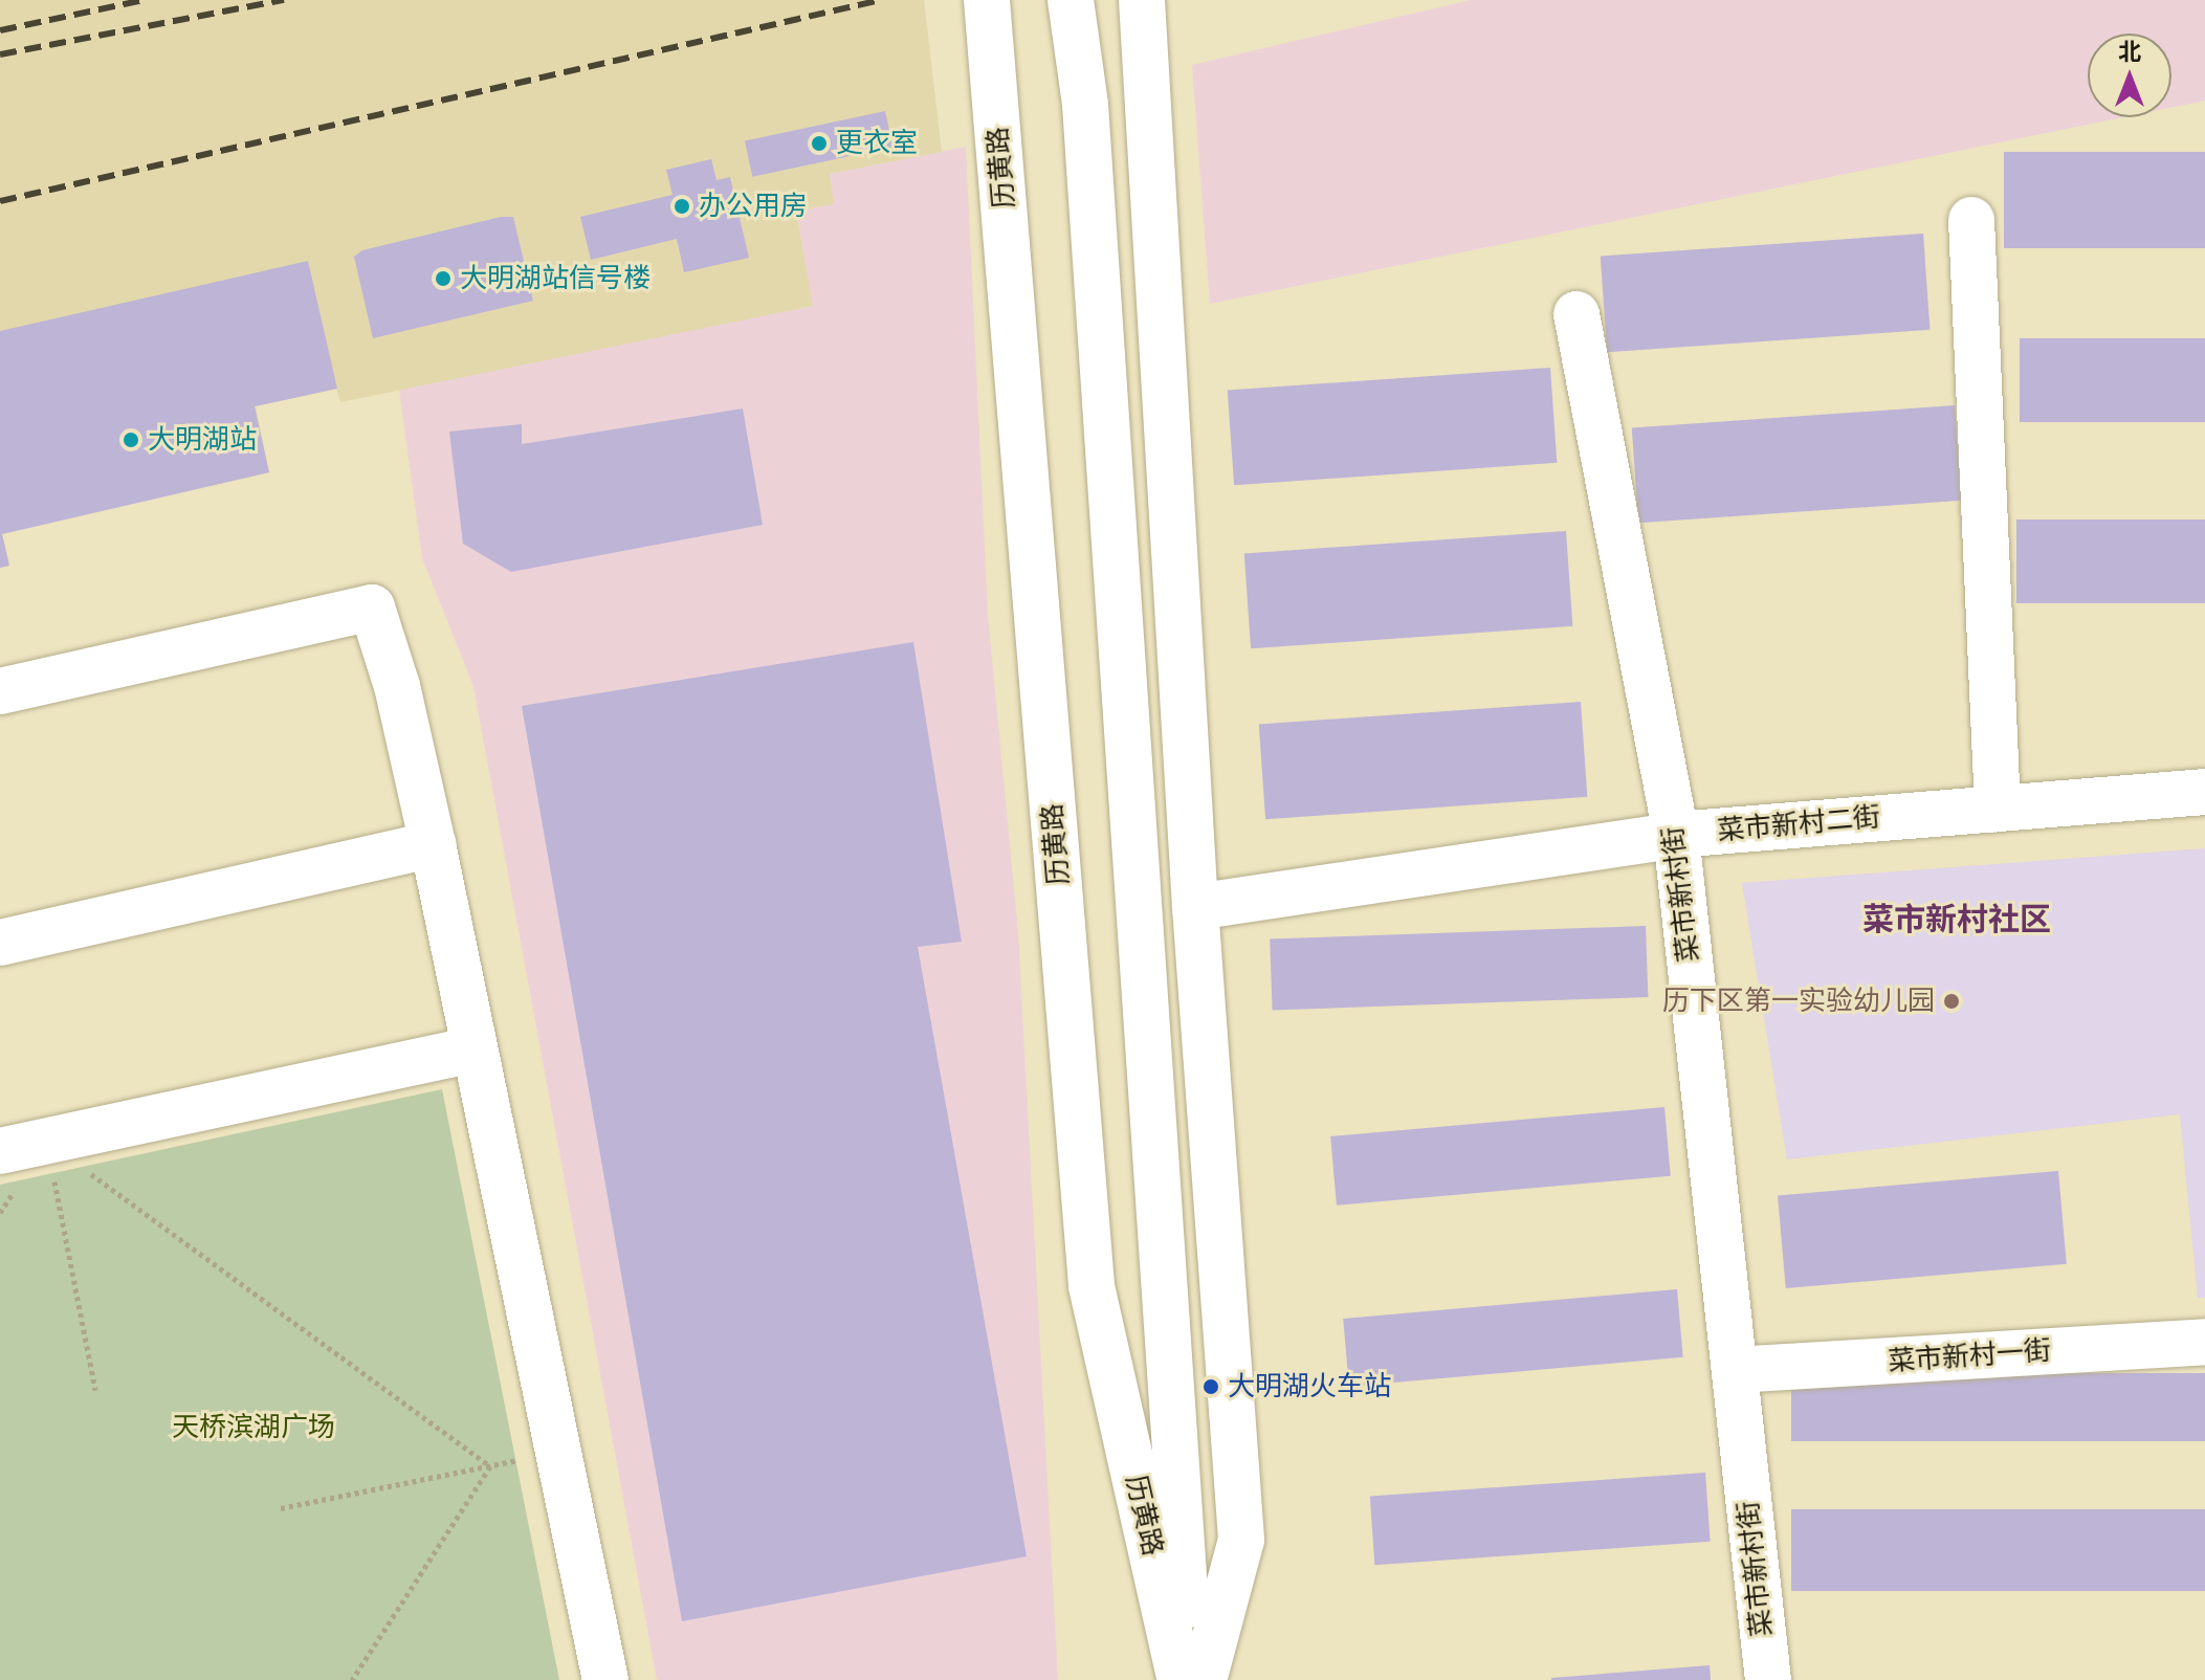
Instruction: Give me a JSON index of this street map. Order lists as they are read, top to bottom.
{
  "streets": {
    "street": [
      "历黄路",
      "菜市新村二街",
      "菜市新村街",
      "菜市新村一街"
    ]
  },
  "crossings": [
    ["菜市新村二街", "菜市新村街"],
    ["菜市新村街", "菜市新村一街"]
  ],
  "districts": ["菜市新村社区"],
  "parks": ["天桥滨湖广场"],
  "places": [
    "更衣室",
    "办公用房",
    "大明湖站信号楼",
    "大明湖站",
    "历下区第一实验幼儿园",
    "大明湖火车站"
  ],
  "north": "top"
}
